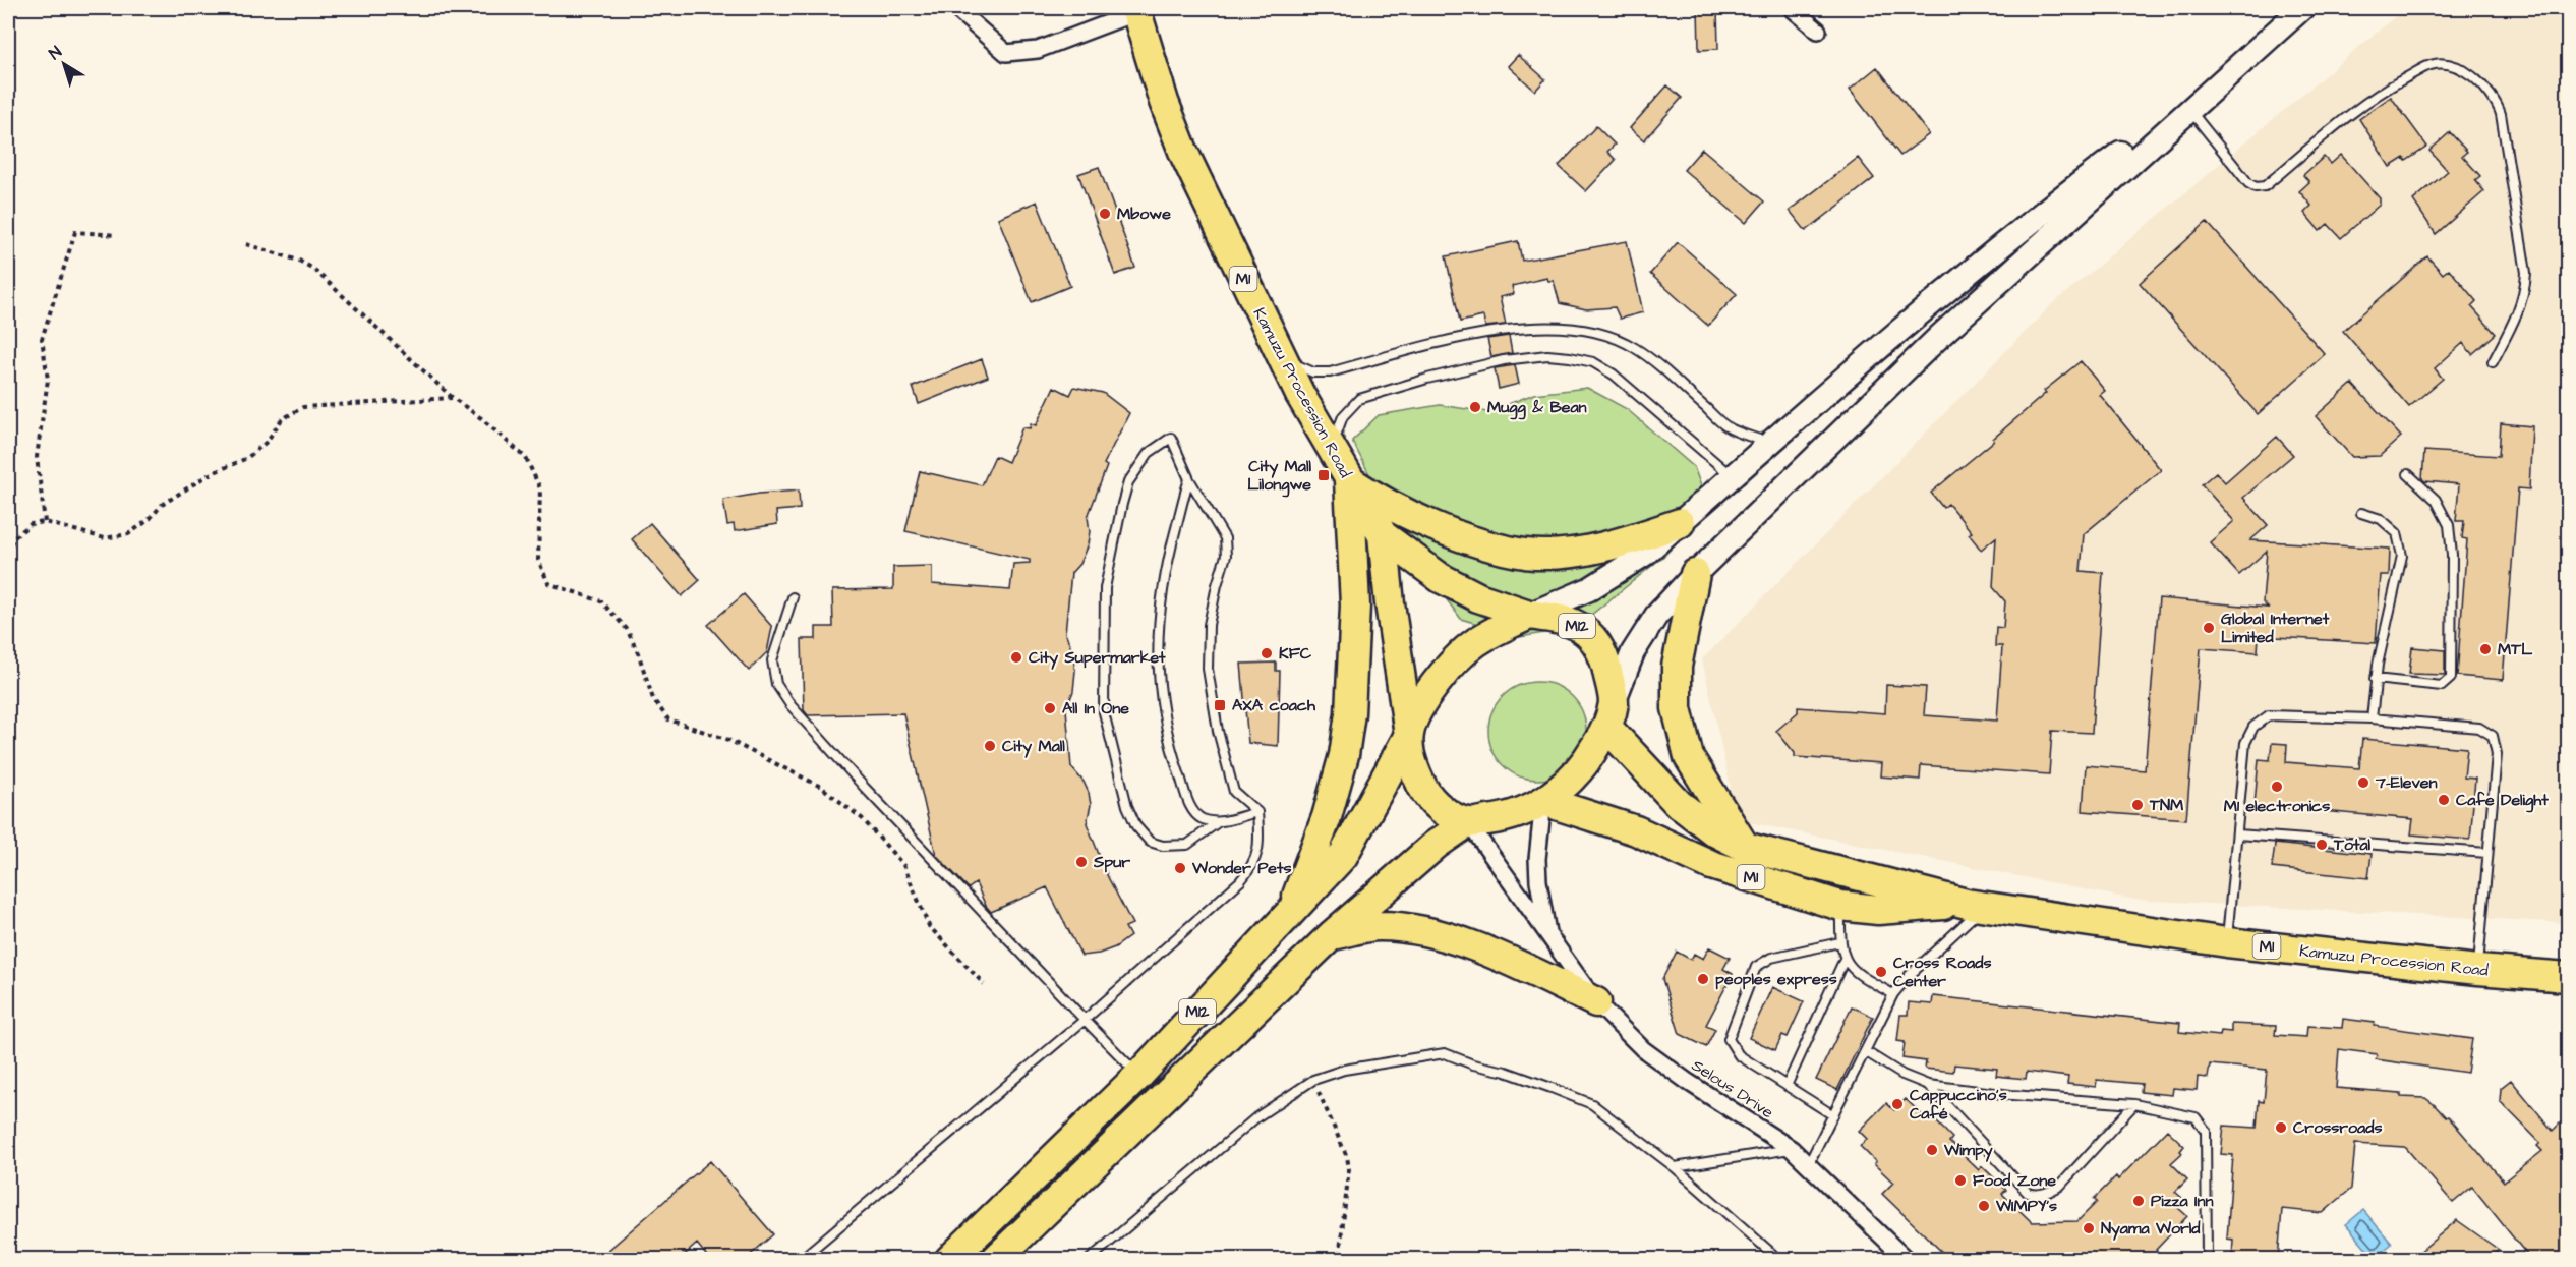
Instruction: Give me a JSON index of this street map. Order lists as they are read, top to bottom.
{
  "streets": {
    "highway": ["M1", "Kamuzu Procession Road", "M12"],
    "street": ["Selous Drive"]
  },
  "crossings": [
    ["M1", "Kamuzu Procession Road"],
    ["M1", "M12"],
    ["M1", "Selous Drive"],
    ["M12", "Selous Drive"]
  ],
  "places": {
    "other": [
      "Mbowe",
      "Mugg & Bean",
      "Global Internet Limited",
      "MTL",
      "KFC",
      "City Supermarket",
      "All In One",
      "City Mall",
      "7-Eleven",
      "M1 electronics",
      "Cafe Delight",
      "TNM",
      "Total",
      "Spur",
      "Wonder Pets",
      "Cross Roads Center",
      "peoples express",
      "Cappuccino's Café",
      "Crossroads",
      "Wimpy",
      "Food Zone",
      "Pizza Inn",
      "WIMPY’s",
      "Nyama World"
    ],
    "transit": ["City Mall Lilongwe", "AXA coach"]
  },
  "north": "top left"
}
